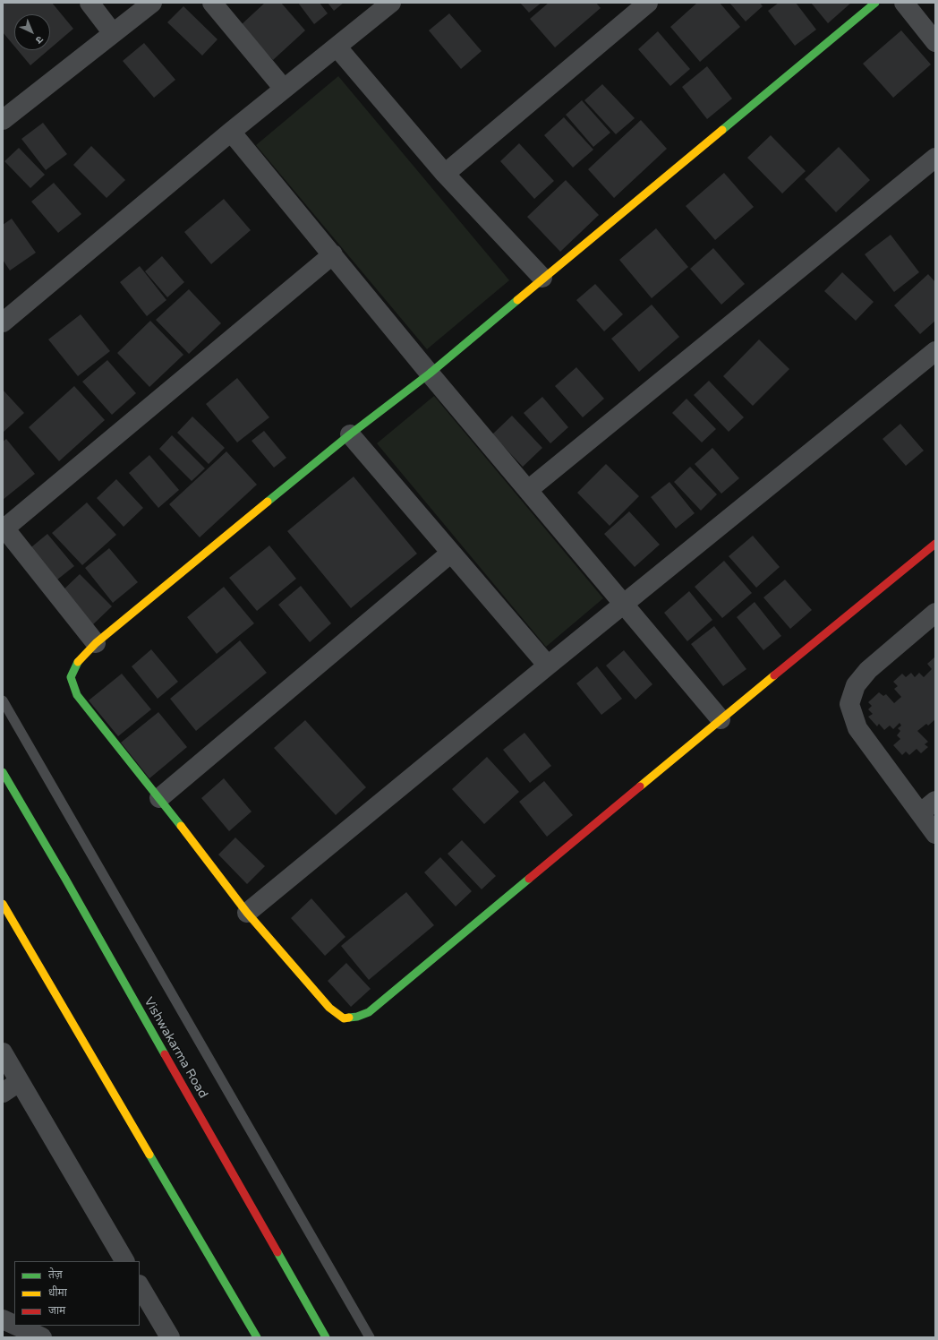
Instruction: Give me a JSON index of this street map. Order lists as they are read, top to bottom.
{
  "streets": {
    "street": ["Vishwakarma Road"]
  },
  "legend": ["तेज़", "धीमा", "जाम"],
  "north": "bottom right"
}
